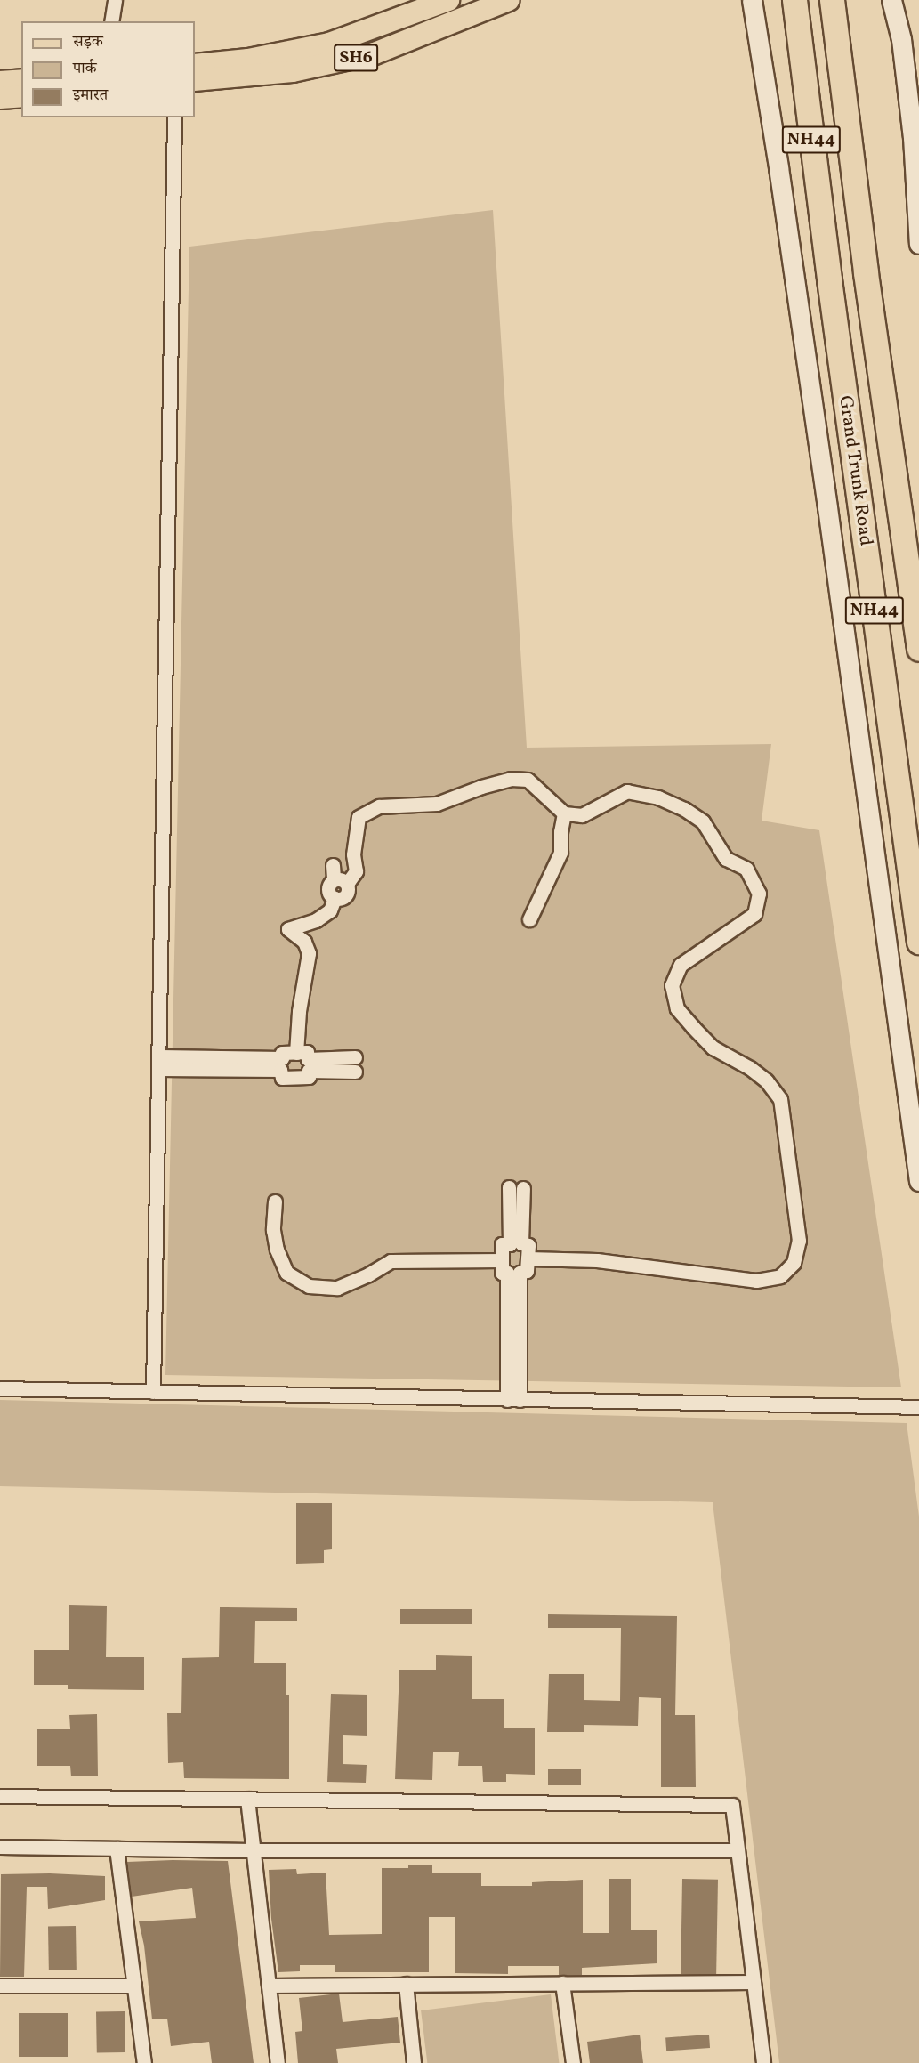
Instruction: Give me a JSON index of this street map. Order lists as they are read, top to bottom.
{
  "streets": {
    "highway": ["NH44", "Grand Trunk Road"],
    "main road": ["SH6"]
  },
  "legend": ["सड़क", "पार्क", "इमारत"]
}
